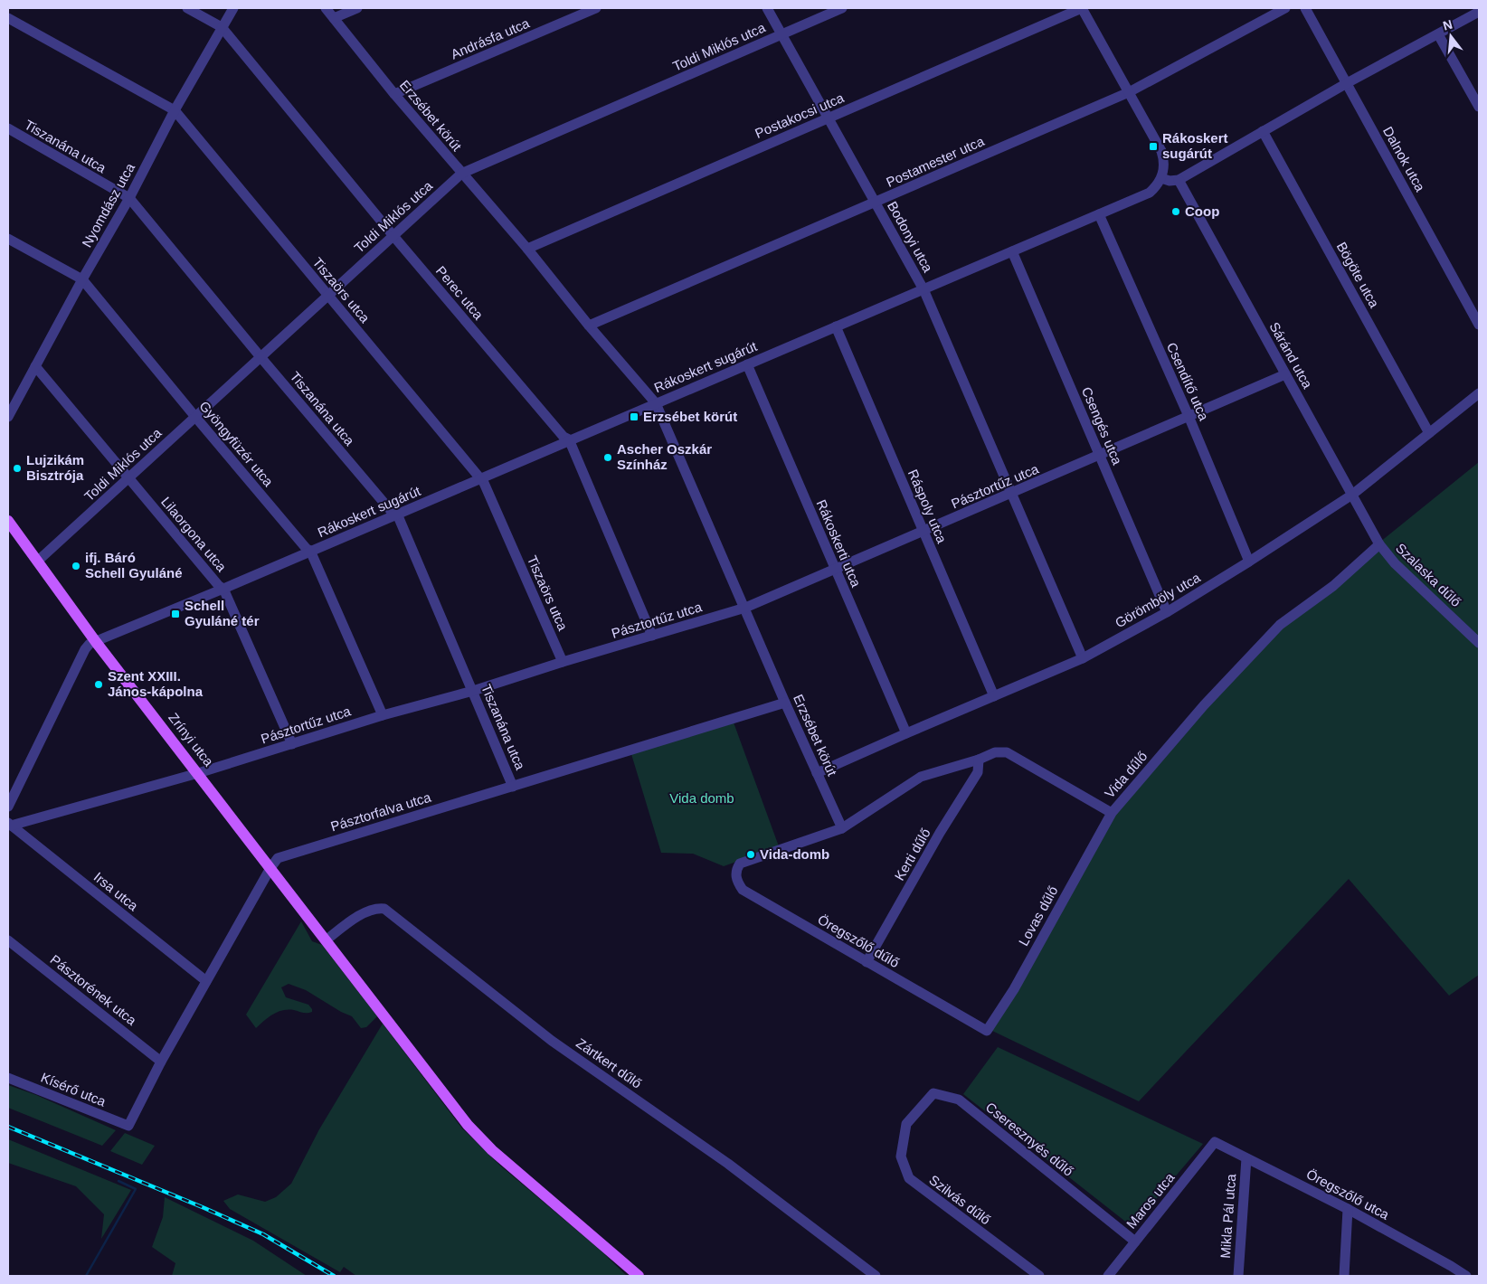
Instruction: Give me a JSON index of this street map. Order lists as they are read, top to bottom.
{
  "streets": {
    "main road": ["Zrínyi utca"],
    "street": [
      "Andrásfa utca",
      "Toldi Miklós utca",
      "Erzsébet körút",
      "Postakocsi utca",
      "Tiszanána utca",
      "Dalnok utca",
      "Postamester utca",
      "Nyomdász utca",
      "Bodonyi utca",
      "Bögöte utca",
      "Tiszaörs utca",
      "Perec utca",
      "Sáránd utca",
      "Rákoskert sugárút",
      "Csendítő utca",
      "Csengés utca",
      "Gyöngyfüzér utca",
      "Pásztortűz utca",
      "Ráspoly utca",
      "Lilaorgona utca",
      "Rákoskerti utca",
      "Szalaska dűlő",
      "Görömböly utca",
      "Vida dűlő",
      "Pásztorfalva utca",
      "Kerti dűlő",
      "Irsa utca",
      "Lovas dűlő",
      "Öregszőlő dűlő",
      "Pásztorének utca",
      "Zártkert dűlő",
      "Kísérő utca",
      "Cseresznyés dűlő",
      "Öregszőlő utca",
      "Szilvás dűlő",
      "Maros utca",
      "Mikla Pál utca"
    ]
  },
  "crossings": [
    ["Andrásfa utca", "Erzsébet körút"],
    ["Toldi Miklós utca", "Erzsébet körút"],
    ["Toldi Miklós utca", "Tiszanána utca"],
    ["Toldi Miklós utca", "Bodonyi utca"],
    ["Toldi Miklós utca", "Tiszaörs utca"],
    ["Toldi Miklós utca", "Perec utca"],
    ["Toldi Miklós utca", "Gyöngyfüzér utca"],
    ["Toldi Miklós utca", "Lilaorgona utca"],
    ["Toldi Miklós utca", "Zrínyi utca"],
    ["Erzsébet körút", "Postakocsi utca"],
    ["Erzsébet körút", "Postamester utca"],
    ["Erzsébet körút", "Rákoskert sugárút"],
    ["Erzsébet körút", "Pásztortűz utca"],
    ["Erzsébet körút", "Görömböly utca"],
    ["Erzsébet körút", "Vida dűlő"],
    ["Erzsébet körút", "Pásztorfalva utca"],
    ["Postakocsi utca", "Bodonyi utca"],
    ["Tiszanána utca", "Nyomdász utca"],
    ["Tiszanána utca", "Rákoskert sugárút"],
    ["Tiszanána utca", "Pásztortűz utca"],
    ["Tiszanána utca", "Pásztorfalva utca"],
    ["Postamester utca", "Bodonyi utca"],
    ["Nyomdász utca", "Tiszaörs utca"],
    ["Nyomdász utca", "Perec utca"],
    ["Nyomdász utca", "Gyöngyfüzér utca"],
    ["Nyomdász utca", "Lilaorgona utca"],
    ["Bodonyi utca", "Rákoskert sugárút"],
    ["Bodonyi utca", "Pásztortűz utca"],
    ["Bodonyi utca", "Görömböly utca"],
    ["Bögöte utca", "Görömböly utca"],
    ["Tiszaörs utca", "Rákoskert sugárút"],
    ["Tiszaörs utca", "Pásztortűz utca"],
    ["Perec utca", "Rákoskert sugárút"],
    ["Perec utca", "Pásztortűz utca"],
    ["Sáránd utca", "Pásztortűz utca"],
    ["Sáránd utca", "Szalaska dűlő"],
    ["Sáránd utca", "Görömböly utca"],
    ["Sáránd utca", "Vida dűlő"],
    ["Rákoskert sugárút", "Csendítő utca"],
    ["Rákoskert sugárút", "Csengés utca"],
    ["Rákoskert sugárút", "Gyöngyfüzér utca"],
    ["Rákoskert sugárút", "Ráspoly utca"],
    ["Rákoskert sugárút", "Lilaorgona utca"],
    ["Rákoskert sugárút", "Rákoskerti utca"],
    ["Rákoskert sugárút", "Zrínyi utca"],
    ["Csendítő utca", "Pásztortűz utca"],
    ["Csendítő utca", "Görömböly utca"],
    ["Csengés utca", "Pásztortűz utca"],
    ["Csengés utca", "Görömböly utca"],
    ["Gyöngyfüzér utca", "Pásztortűz utca"],
    ["Pásztortűz utca", "Ráspoly utca"],
    ["Pásztortűz utca", "Lilaorgona utca"],
    ["Pásztortűz utca", "Rákoskerti utca"],
    ["Pásztortűz utca", "Zrínyi utca"],
    ["Pásztortűz utca", "Irsa utca"],
    ["Ráspoly utca", "Görömböly utca"],
    ["Rákoskerti utca", "Görömböly utca"],
    ["Szalaska dűlő", "Vida dűlő"],
    ["Zrínyi utca", "Pásztorfalva utca"],
    ["Zrínyi utca", "Zártkert dűlő"],
    ["Vida dűlő", "Kerti dűlő"],
    ["Vida dűlő", "Lovas dűlő"],
    ["Vida dűlő", "Öregszőlő dűlő"],
    ["Pásztorfalva utca", "Irsa utca"],
    ["Pásztorfalva utca", "Pásztorének utca"],
    ["Pásztorfalva utca", "Kísérő utca"],
    ["Kerti dűlő", "Öregszőlő dűlő"],
    ["Lovas dűlő", "Öregszőlő dűlő"],
    ["Cseresznyés dűlő", "Szilvás dűlő"],
    ["Cseresznyés dűlő", "Maros utca"],
    ["Öregszőlő utca", "Maros utca"],
    ["Öregszőlő utca", "Mikla Pál utca"]
  ],
  "parks": ["Vida domb"],
  "places": {
    "transit": ["Rákoskert sugárút", "Erzsébet körút", "Schell Gyuláné tér"],
    "other": [
      "Coop",
      "Ascher Oszkár Színház",
      "Lujzikám Bisztrója",
      "ifj. Báró Schell Gyuláné",
      "Szent XXIII. János-kápolna",
      "Vida-domb"
    ]
  },
  "north": "top"
}
